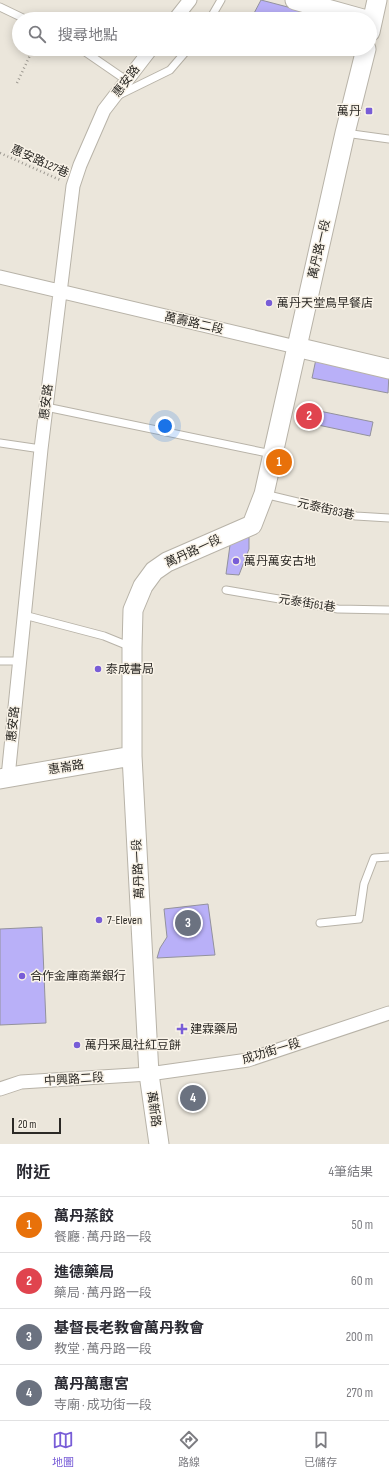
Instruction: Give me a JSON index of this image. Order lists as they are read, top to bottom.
{
  "streets": {
    "street": [
      "惠安路",
      "萬丹路一段",
      "萬壽路二段",
      "惠崙路",
      "成功街一段",
      "中興路二段",
      "萬新路"
    ],
    "lane": ["元泰街83巷", "元泰街61巷"],
    "path": ["惠安路127巷"]
  },
  "crossings": [
    ["惠安路", "惠安路127巷"],
    ["惠安路", "萬壽路二段"],
    ["惠安路", "惠崙路"],
    ["萬丹路一段", "萬壽路二段"],
    ["萬丹路一段", "元泰街83巷"],
    ["萬丹路一段", "惠崙路"],
    ["萬丹路一段", "成功街一段"],
    ["萬丹路一段", "中興路二段"],
    ["萬丹路一段", "萬新路"],
    ["成功街一段", "中興路二段"],
    ["成功街一段", "萬新路"],
    ["中興路二段", "萬新路"]
  ],
  "places": {
    "transit": ["萬丹"],
    "other": [
      "萬丹天堂鳥早餐店",
      "萬丹萬安古地",
      "泰成書局",
      "7-Eleven",
      "合作金庫商業銀行",
      "萬丹采風社紅豆餅"
    ],
    "health": ["建霖藥局"]
  },
  "scale_bar": "20 m",
  "page": {
    "search": "搜尋地點",
    "pins": [
      "2",
      "1",
      "3",
      "4"
    ],
    "scale": "20 m",
    "heading": ["附近", "4筆結果"],
    "list": [
      {
        "mark": "1",
        "name": "萬丹蒸餃",
        "note": "餐廳 · 萬丹路一段",
        "value": "50 m"
      },
      {
        "mark": "2",
        "name": "進德藥局",
        "note": "藥局 · 萬丹路一段",
        "value": "60 m"
      },
      {
        "mark": "3",
        "name": "基督長老教會萬丹教會",
        "note": "教堂 · 萬丹路一段",
        "value": "200 m"
      },
      {
        "mark": "4",
        "name": "萬丹萬惠宮",
        "note": "寺廟 · 成功街一段",
        "value": "270 m"
      }
    ],
    "nav": ["地圖", "路線", "已儲存"]
  }
}
